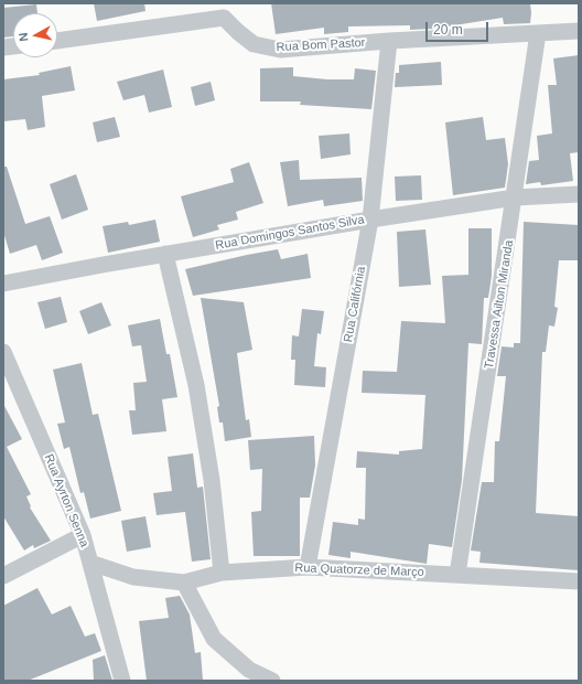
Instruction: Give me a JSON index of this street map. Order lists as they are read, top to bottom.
{
  "streets": {
    "street": [
      "Rua Bom Pastor",
      "Rua Domingos Santos Silva",
      "Rua Califórnia",
      "Travessa Ailton Miranda",
      "Rua Ayrton Senna",
      "Rua Quatorze de Março"
    ]
  },
  "crossings": [
    ["Rua Bom Pastor", "Rua Califórnia"],
    ["Rua Bom Pastor", "Travessa Ailton Miranda"],
    ["Rua Domingos Santos Silva", "Rua Califórnia"],
    ["Rua Domingos Santos Silva", "Travessa Ailton Miranda"],
    ["Rua Califórnia", "Rua Quatorze de Março"],
    ["Travessa Ailton Miranda", "Rua Quatorze de Março"],
    ["Rua Ayrton Senna", "Rua Quatorze de Março"]
  ],
  "scale_bar": "20 m",
  "north": "left"
}
